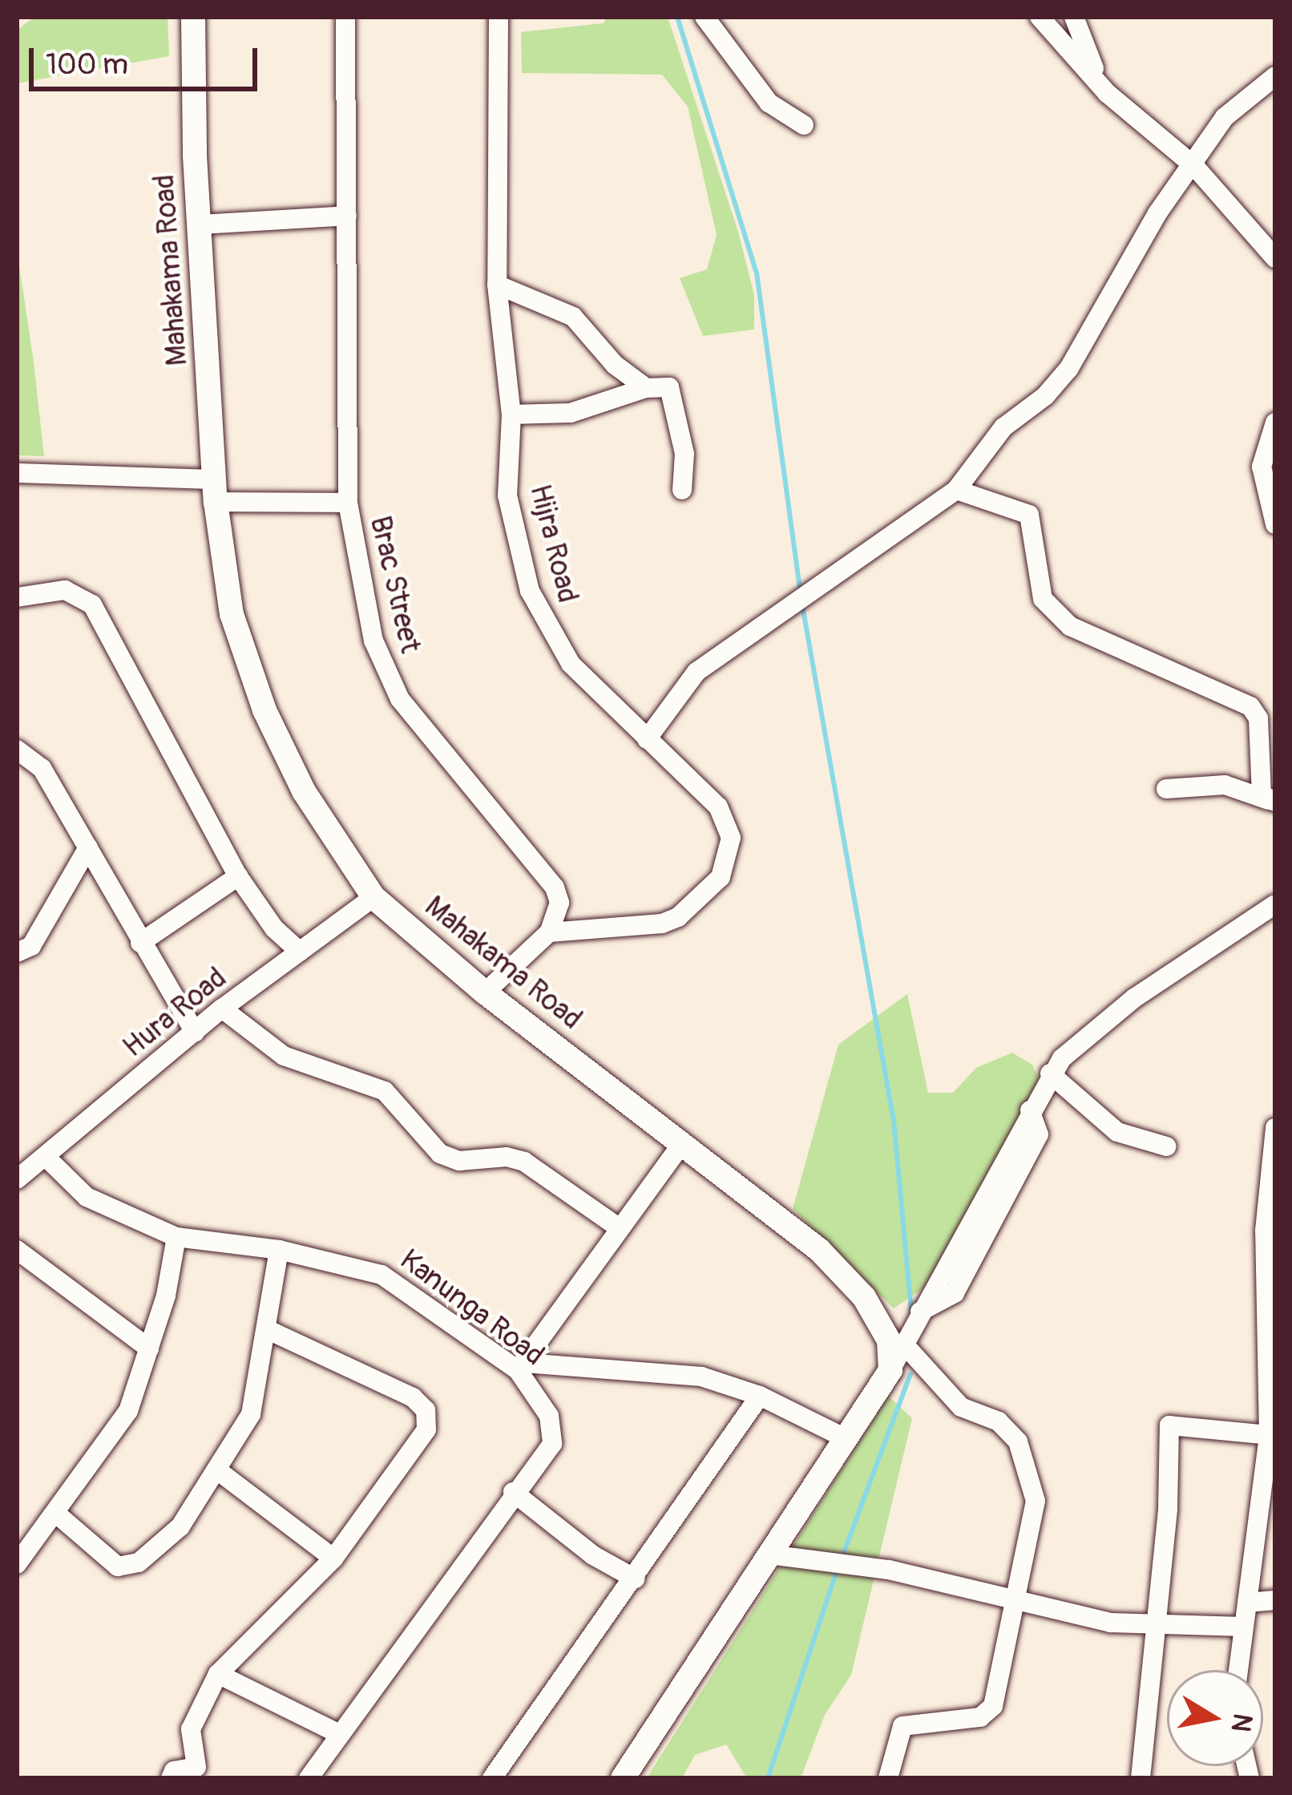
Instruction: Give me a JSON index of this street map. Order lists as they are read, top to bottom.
{
  "streets": {
    "street": [
      "Mahakama Road",
      "Hijra Road",
      "Brac Street",
      "Hura Road",
      "Kanunga Road"
    ]
  },
  "crossings": [
    ["Mahakama Road", "Hura Road"],
    ["Hijra Road", "Brac Street"],
    ["Hura Road", "Kanunga Road"]
  ],
  "scale_bar": "100 m",
  "north": "right"
}
